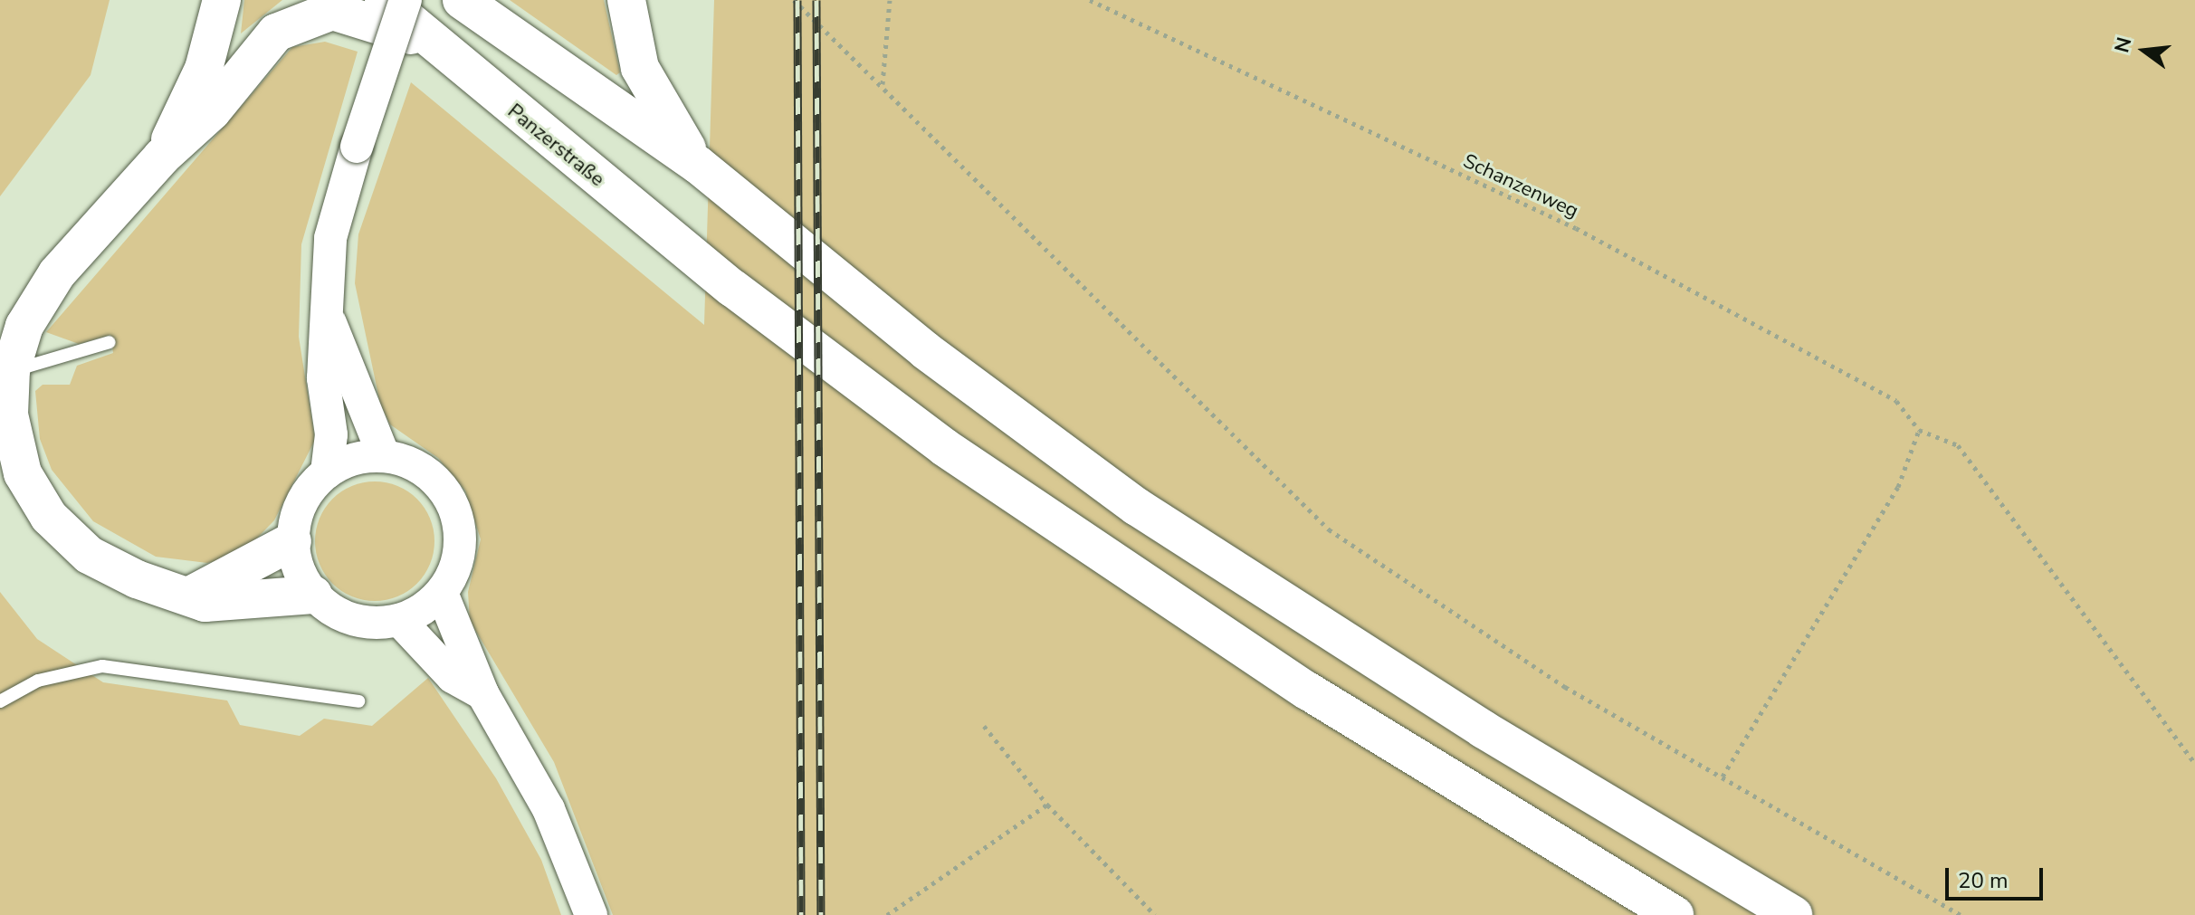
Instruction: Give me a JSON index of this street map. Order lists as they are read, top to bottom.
{
  "streets": {
    "main road": ["Panzerstraße"],
    "path": ["Schanzenweg"]
  },
  "scale_bar": "20 m",
  "north": "left"
}
